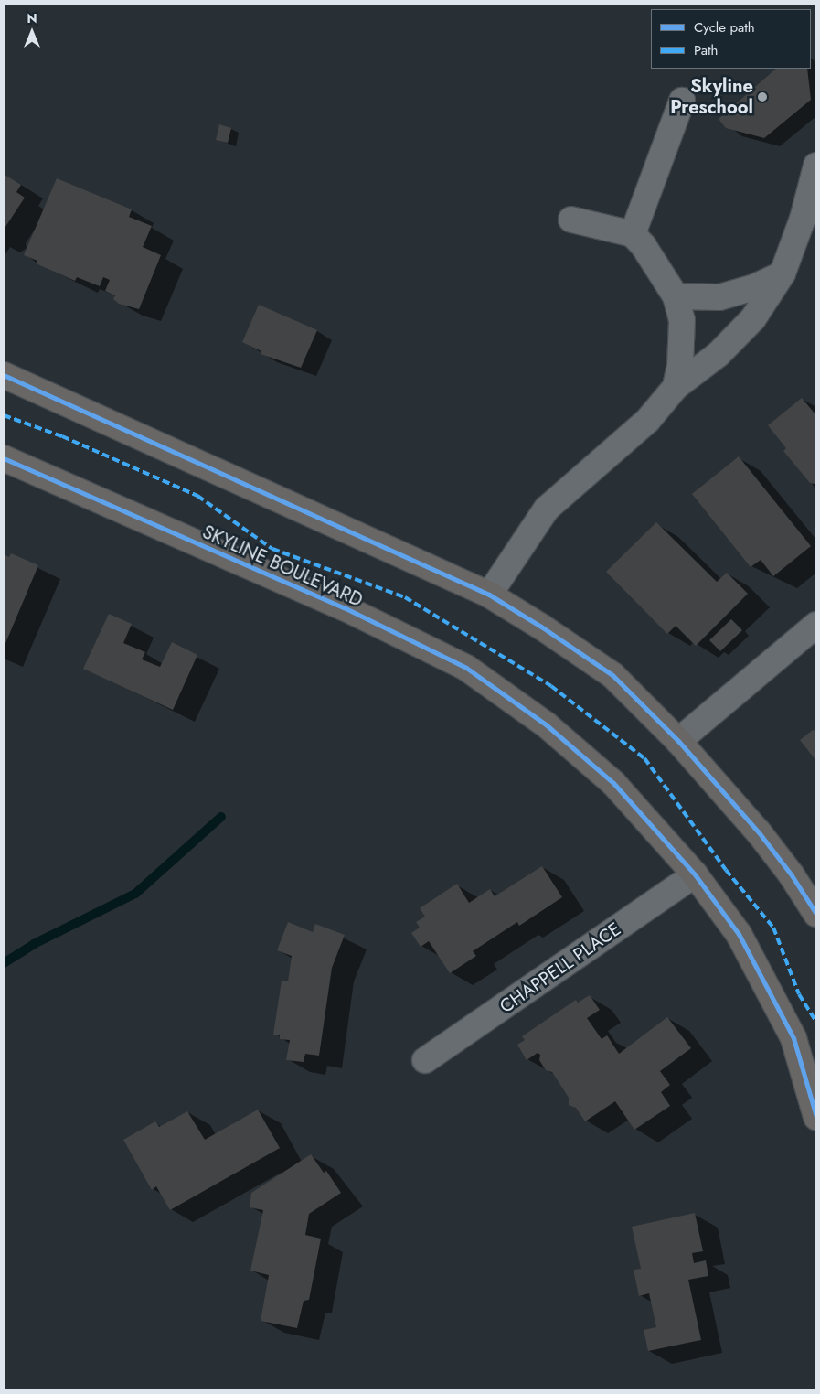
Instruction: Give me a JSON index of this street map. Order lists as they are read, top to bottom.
{
  "streets": {
    "main road": ["SKYLINE BOULEVARD"],
    "street": ["CHAPPELL PLACE"]
  },
  "crossings": [
    ["SKYLINE BOULEVARD", "CHAPPELL PLACE"]
  ],
  "places": ["Skyline Preschool"],
  "legend": ["Cycle path", "Path"],
  "north": "top"
}
